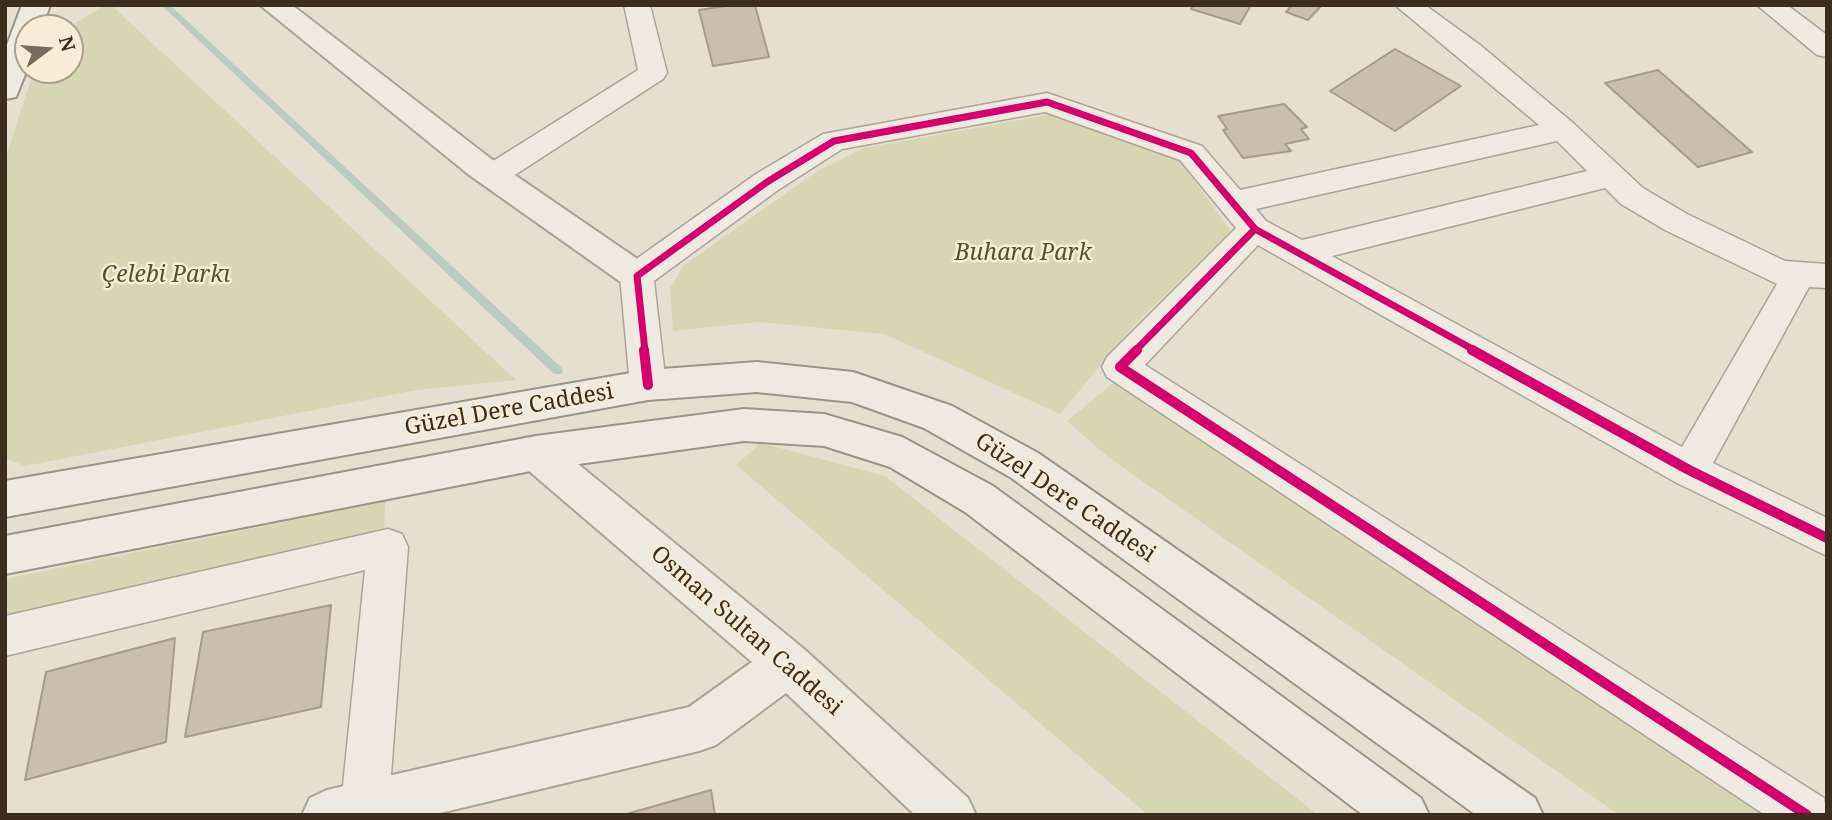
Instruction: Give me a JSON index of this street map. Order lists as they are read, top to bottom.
{
  "streets": {
    "main road": ["Güzel Dere Caddesi", "Osman Sultan Caddesi"]
  },
  "crossings": [
    ["Güzel Dere Caddesi", "Osman Sultan Caddesi"]
  ],
  "parks": ["Buhara Park", "Çelebi Parkı"],
  "north": "right"
}
